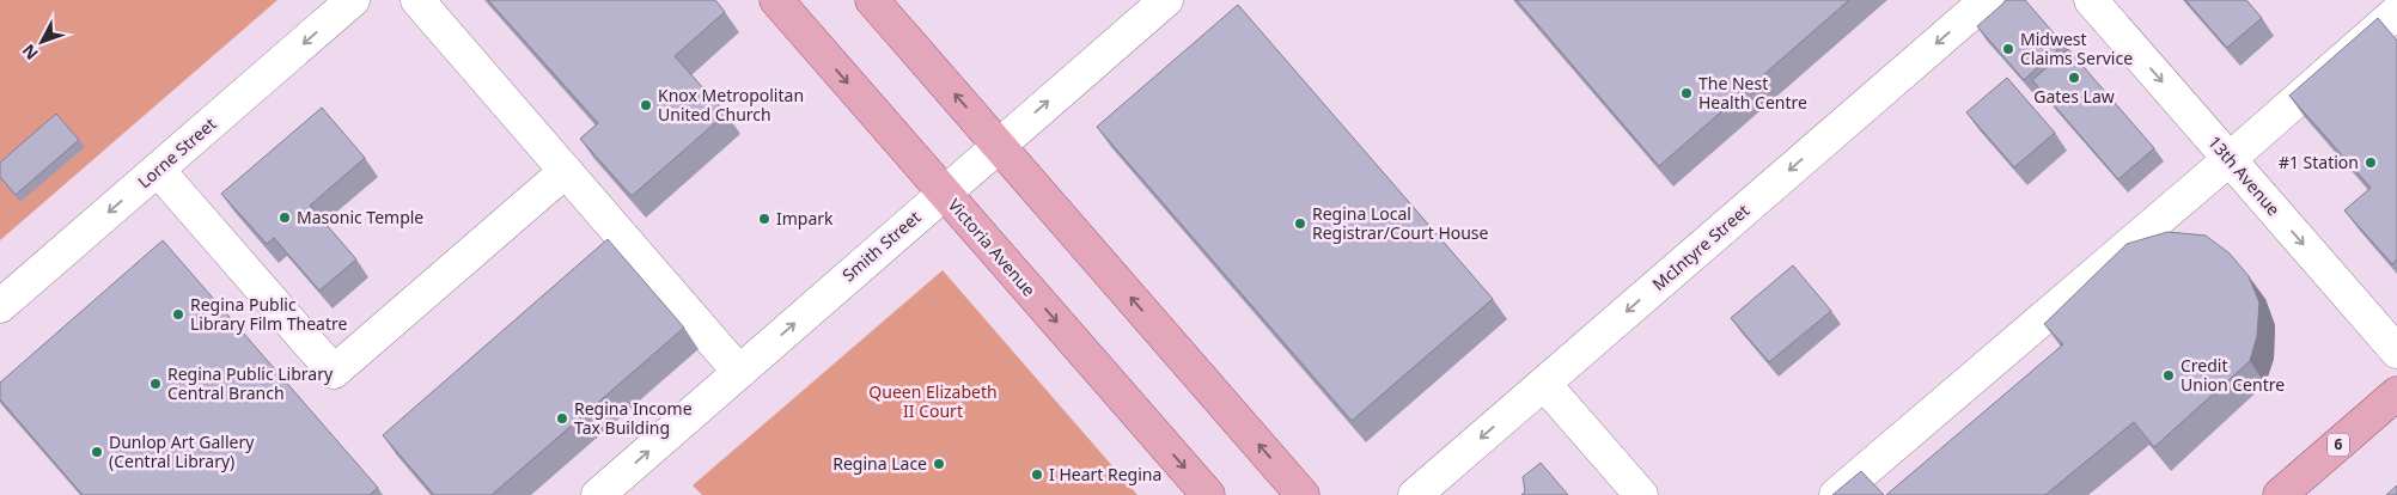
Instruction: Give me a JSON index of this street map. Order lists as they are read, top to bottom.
{
  "streets": {
    "main road": ["Victoria Avenue", "6"],
    "street": [
      "Lorne Street",
      "13th Avenue",
      "Smith Street",
      "McIntyre Street"
    ]
  },
  "crossings": [
    ["Smith Street", "Victoria Avenue"]
  ],
  "one_way": ["Lorne Street", "13th Avenue", "Smith Street"],
  "parks": ["Queen Elizabeth II Court"],
  "places": [
    "Midwest Claims Service",
    "Gates Law",
    "The Nest Health Centre",
    "Knox Metropolitan United Church",
    "#1 Station",
    "Masonic Temple",
    "Impark",
    "Regina Local Registrar/Court House",
    "Regina Public Library Film Theatre",
    "Credit Union Centre",
    "Regina Public Library Central Branch",
    "Regina Income Tax Building",
    "Dunlop Art Gallery (Central Library)",
    "Regina Lace",
    "I Heart Regina"
  ],
  "north": "bottom left"
}
